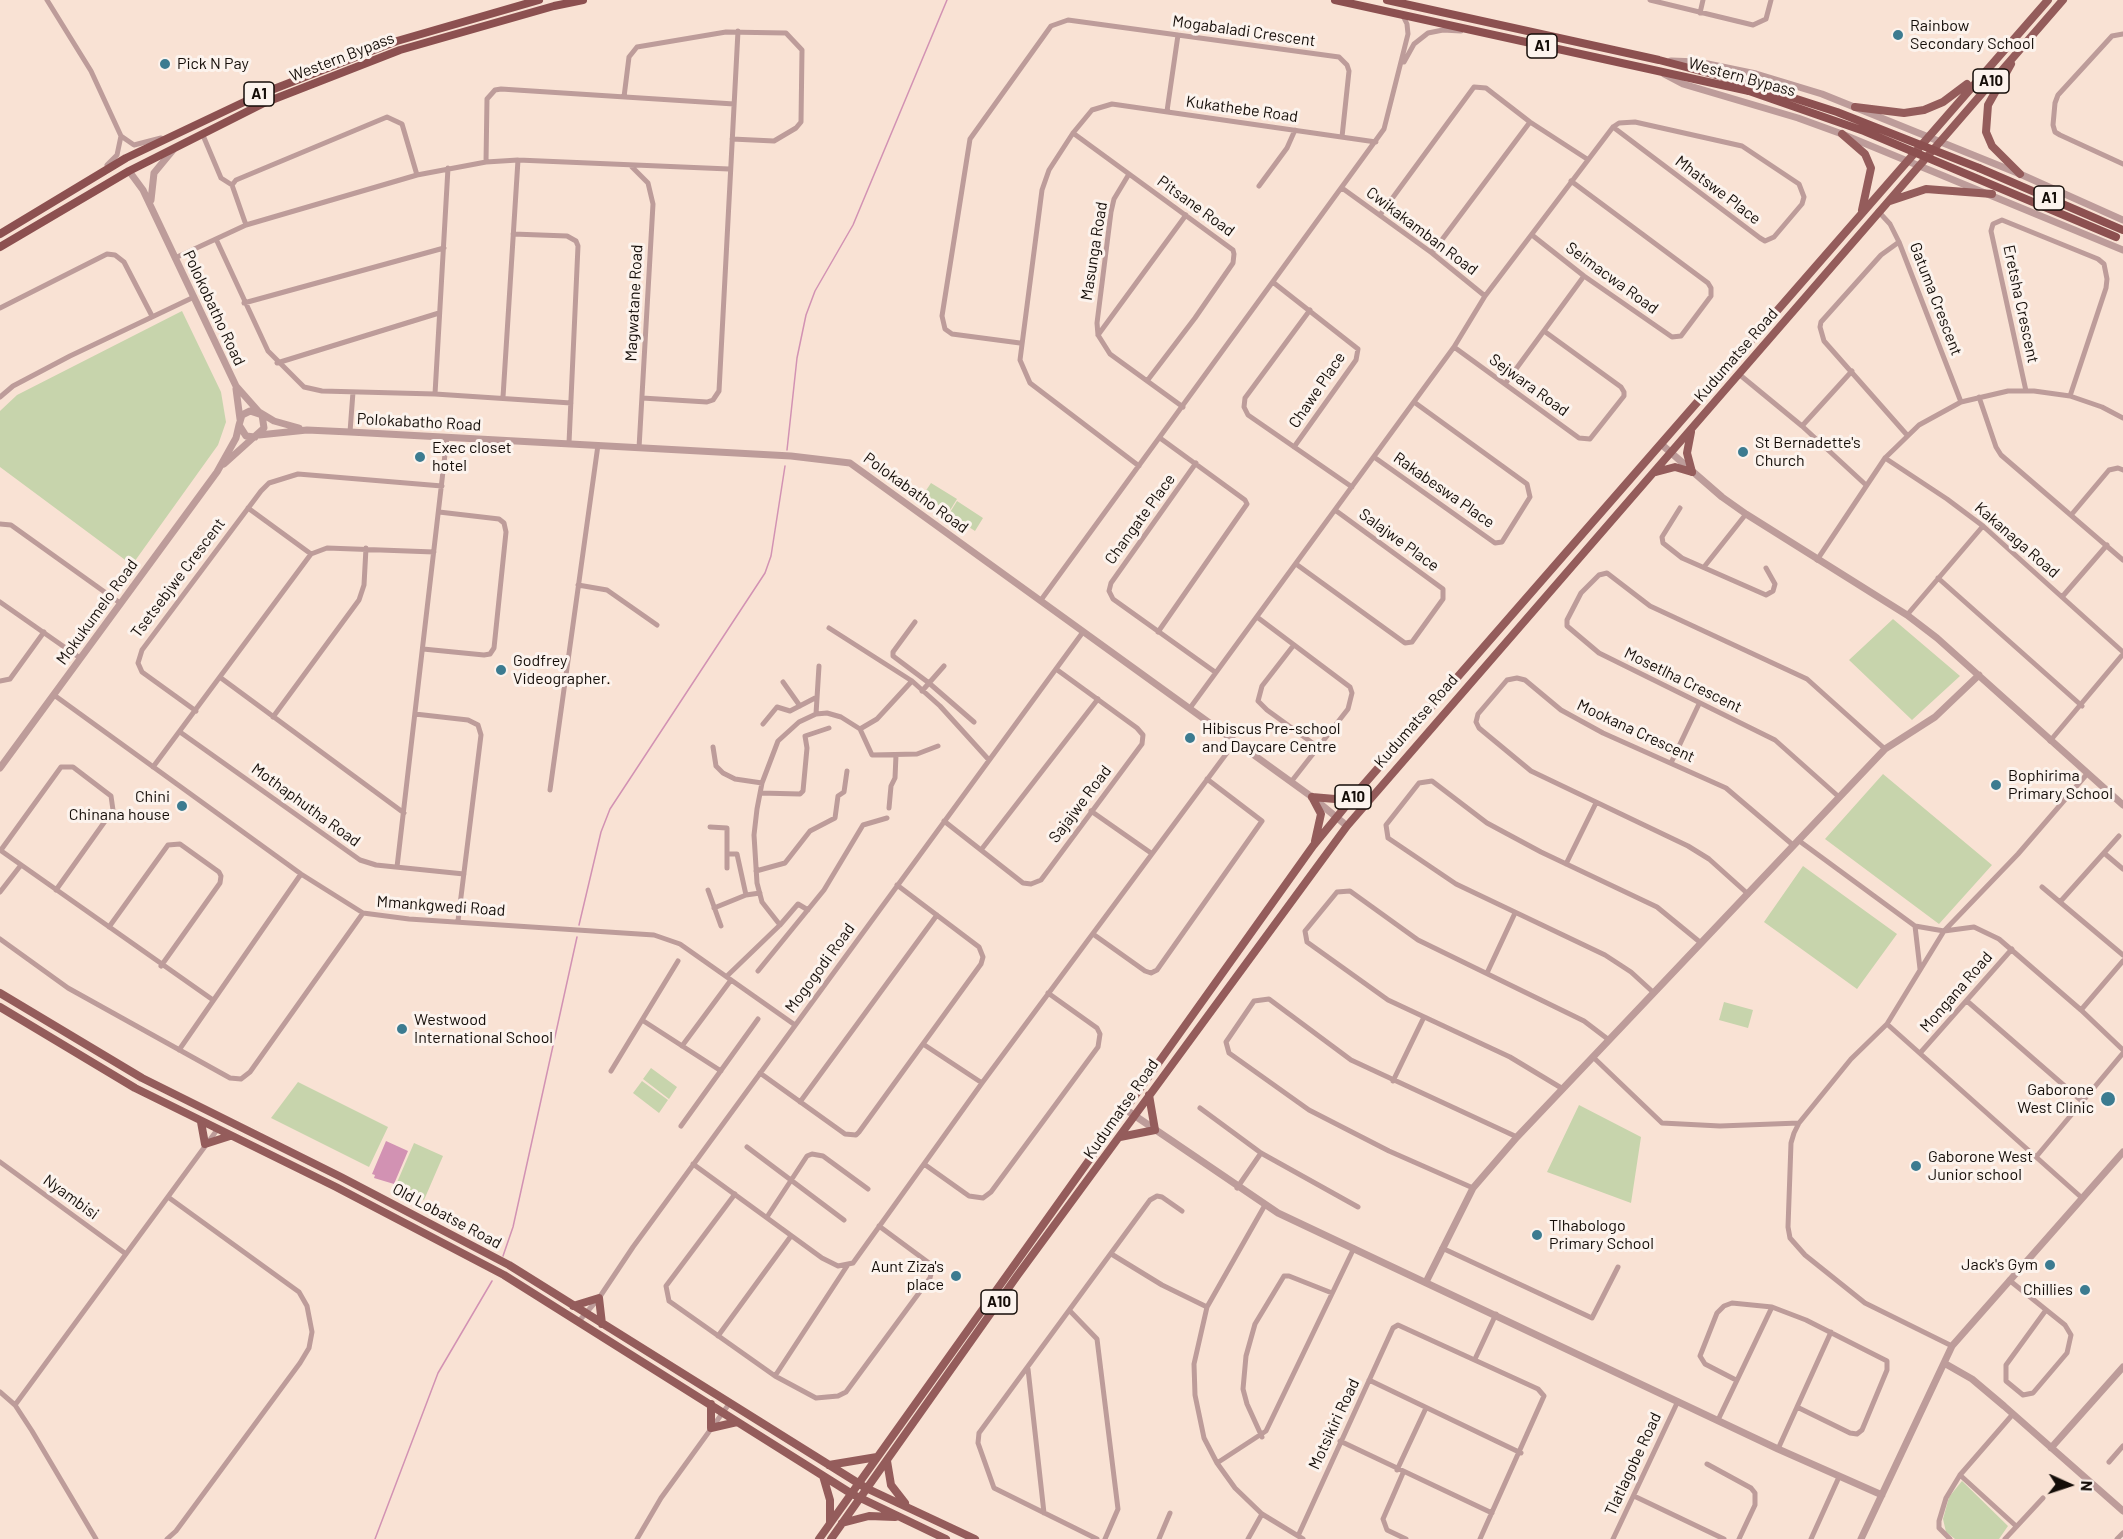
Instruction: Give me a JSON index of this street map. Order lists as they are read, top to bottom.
{
  "streets": {
    "highway": ["A1", "Western Bypass"],
    "main road": ["A10", "Kudumatse Road", "Old Lobatse Road"],
    "street": [
      "Mogabaladi Crescent",
      "Kukathebe Road",
      "Mhatswe Place",
      "Pitsane Road",
      "Cwikakamban Road",
      "Masunga Road",
      "Seimacwa Road",
      "Gatuma Crescent",
      "Magwatane Road",
      "Eretsha Crescent",
      "Polokobatho Road",
      "Sejwara Road",
      "Chawe Place",
      "Polokabatho Road",
      "Rakabeswa Place",
      "Changate Place",
      "Salajwe Place",
      "Kakanaga Road",
      "Tsetsebjwe Crescent",
      "Mokukumelo Road",
      "Mosetlha Crescent",
      "Mookana Crescent",
      "Sajajwe Road",
      "Mothaphutha Road",
      "Mmankgwedi Road",
      "Mogogodi Road",
      "Mongana Road",
      "Nyambisi",
      "Motsikiri Road",
      "Tlatlagobe Road"
    ]
  },
  "crossings": [
    ["Mogabaladi Crescent", "Kukathebe Road"],
    ["Western Bypass", "Polokobatho Road"],
    ["Kukathebe Road", "Pitsane Road"],
    ["Pitsane Road", "Masunga Road"],
    ["Gatuma Crescent", "Kudumatse Road"],
    ["Magwatane Road", "Polokabatho Road"],
    ["Kudumatse Road", "Polokabatho Road"],
    ["Kudumatse Road", "Old Lobatse Road"],
    ["Polokabatho Road", "Mogogodi Road"],
    ["Mokukumelo Road", "Mmankgwedi Road"],
    ["Sajajwe Road", "Mogogodi Road"],
    ["Mmankgwedi Road", "Mogogodi Road"],
    ["Mogogodi Road", "Old Lobatse Road"]
  ],
  "places": [
    "Rainbow Secondary School",
    "Pick N Pay",
    "St Bernadette's Church",
    "Exec closet hotel",
    "Godfrey Videographer.",
    "Hibiscus Pre-school and Daycare Centre",
    "Bophirima Primary School",
    "Chini Chinana house",
    "Westwood International School",
    "Gaborone West Clinic",
    "Gaborone West Junior school",
    "Tlhabologo Primary School",
    "Jack's Gym",
    "Aunt Ziza's place",
    "Chillies"
  ],
  "north": "right"
}
